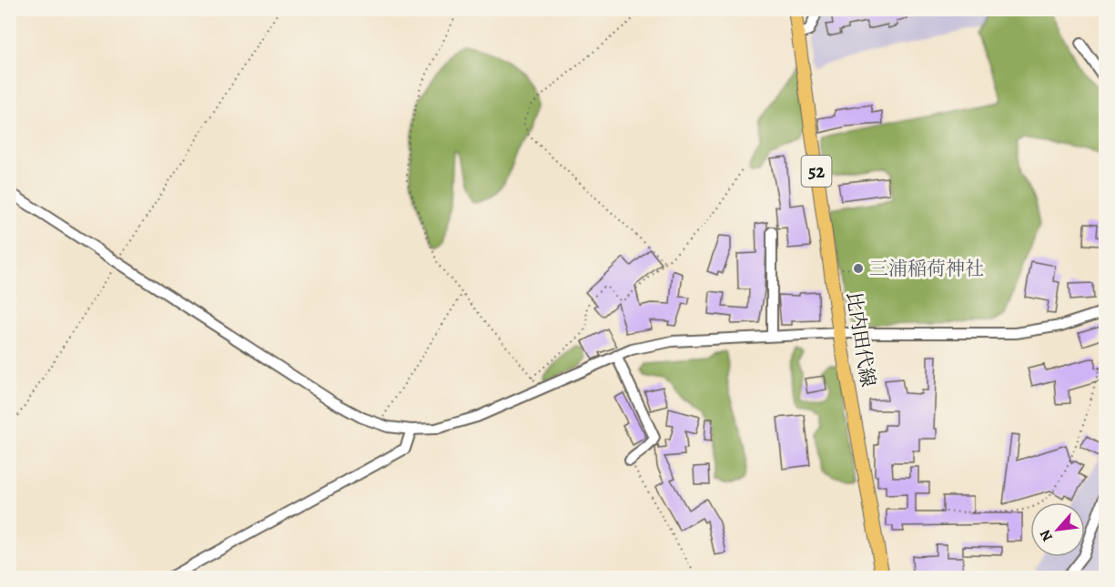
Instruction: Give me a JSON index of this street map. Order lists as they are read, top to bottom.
{
  "streets": {
    "main road": ["52", "比内田代線"]
  },
  "places": ["三浦稲荷神社"],
  "north": "bottom left"
}
